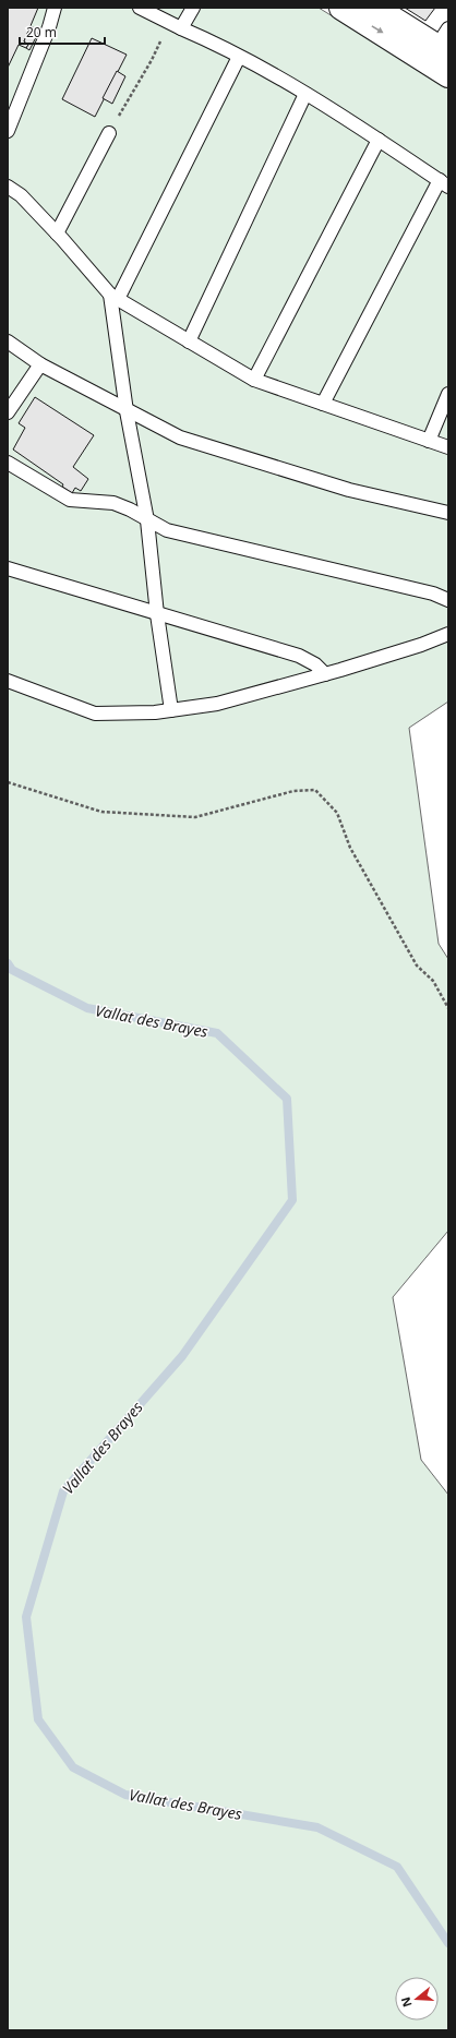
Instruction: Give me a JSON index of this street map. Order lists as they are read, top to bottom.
{
  "water": ["Vallat des Brayes"],
  "scale_bar": "20 m",
  "north": "left"
}
